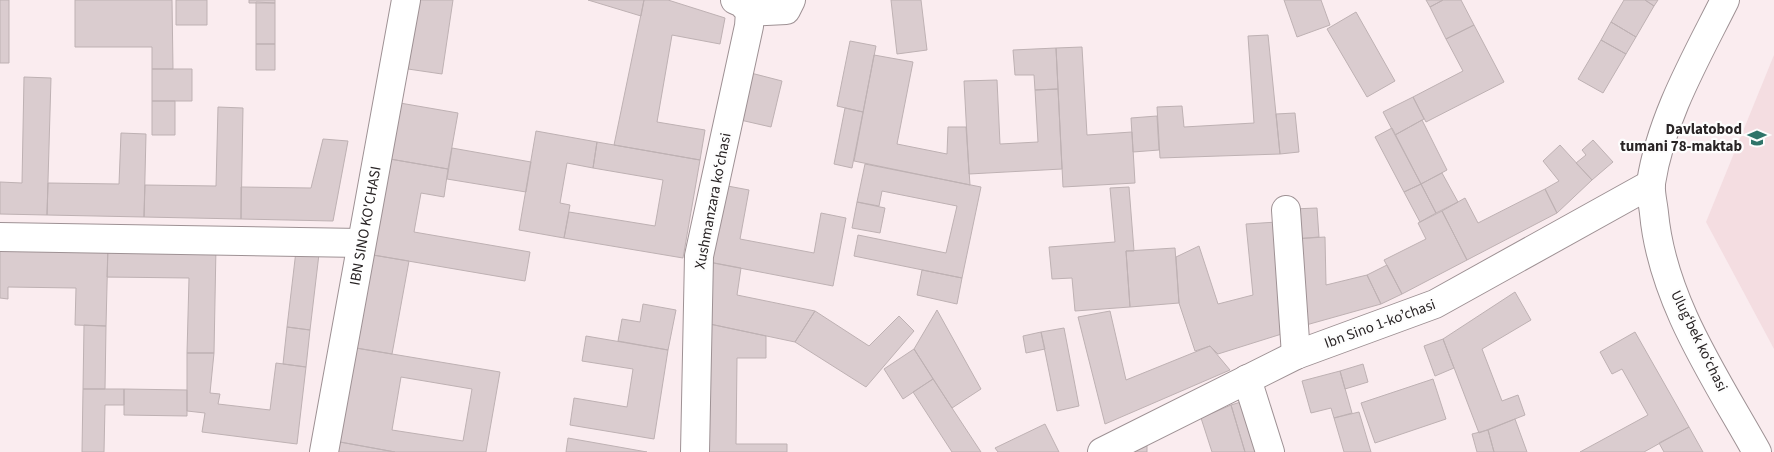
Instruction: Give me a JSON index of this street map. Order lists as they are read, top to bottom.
{
  "streets": {
    "street": [
      "Xushmanzara koʻchasi",
      "IBN SINO KO'CHASI",
      "Ibn Sino 1-koʼchasi",
      "Ulugʻbek koʻchasi"
    ]
  },
  "crossings": [
    ["Ibn Sino 1-koʼchasi", "Ulugʻbek koʻchasi"]
  ],
  "places": {
    "school or university": ["Davlatobod tumani 78-maktab"]
  }
}
